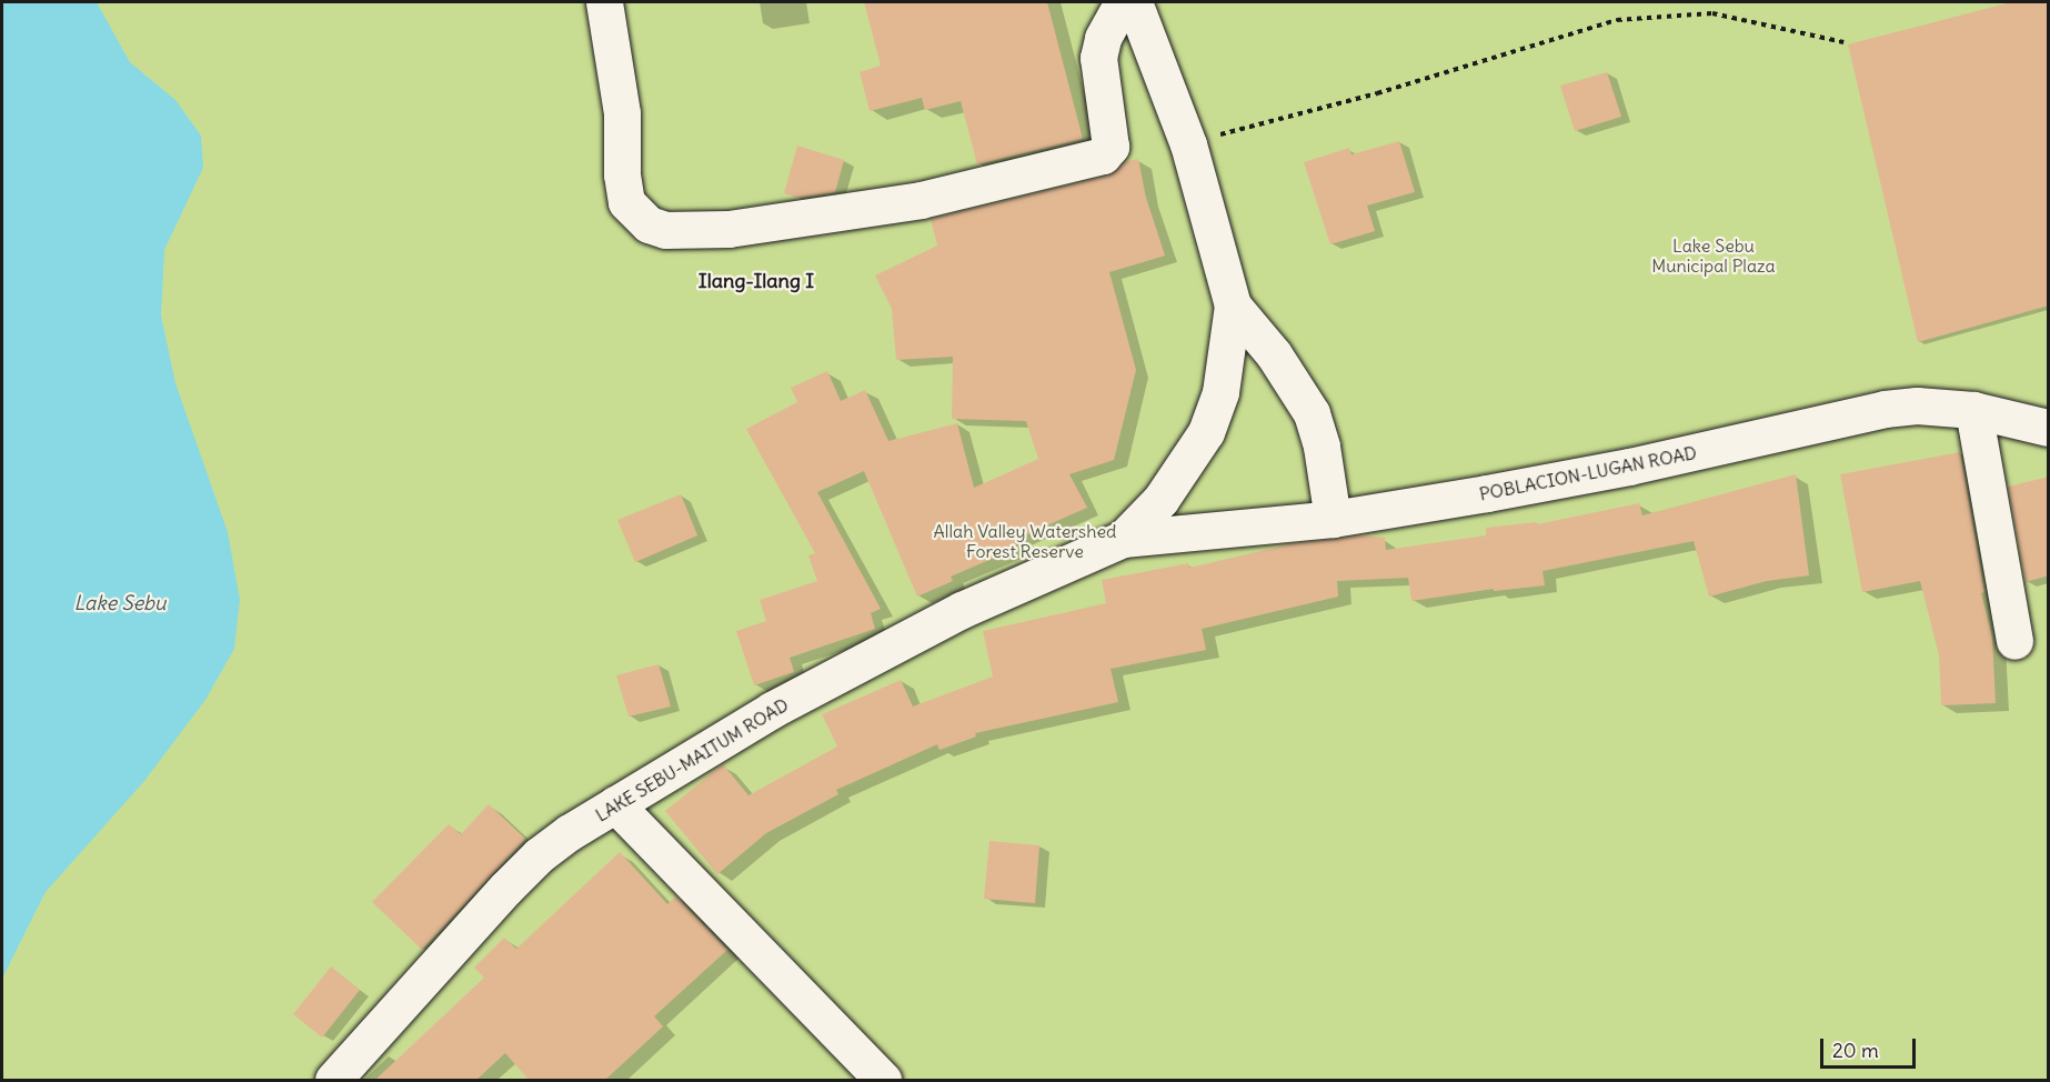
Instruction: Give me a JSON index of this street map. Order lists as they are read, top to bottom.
{
  "streets": {
    "main road": ["POBLACION-LUGAN ROAD", "LAKE SEBU-MAITUM ROAD"]
  },
  "crossings": [
    ["POBLACION-LUGAN ROAD", "LAKE SEBU-MAITUM ROAD"]
  ],
  "districts": ["Ilang-Ilang I"],
  "water": ["Lake Sebu"],
  "parks": ["Lake Sebu Municipal Plaza", "Allah Valley Watershed Forest Reserve"],
  "scale_bar": "20 m"
}
